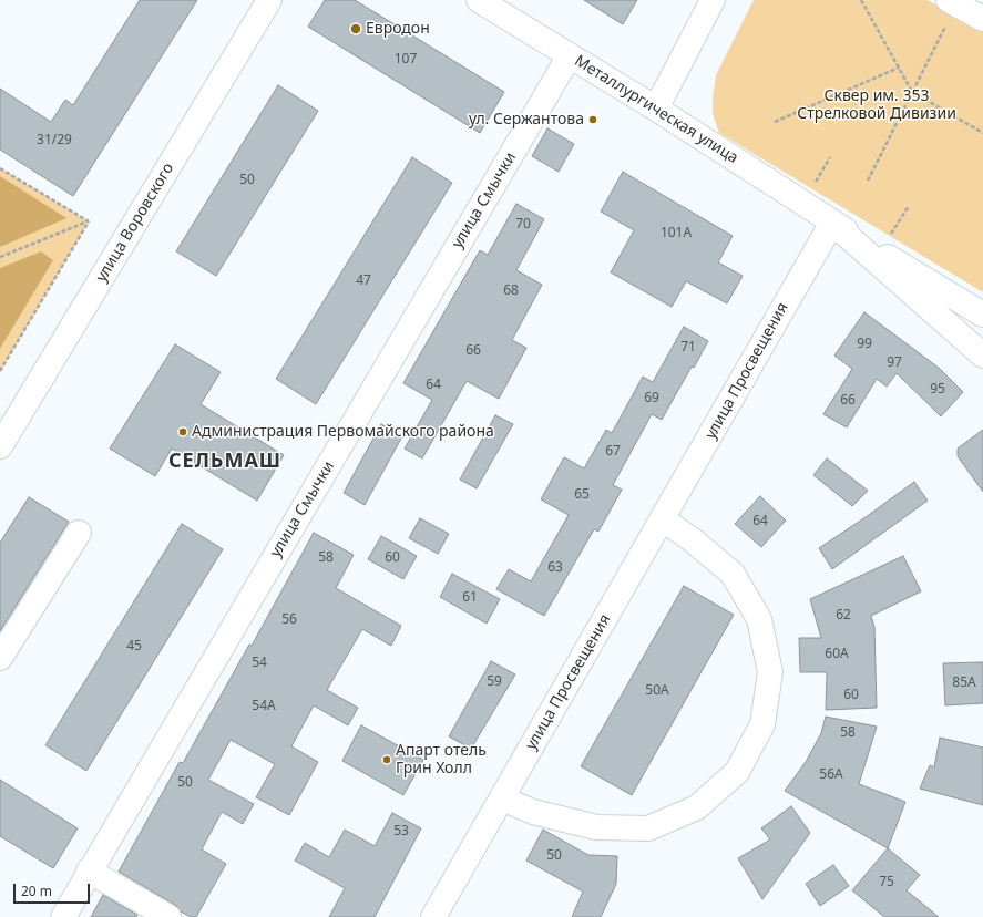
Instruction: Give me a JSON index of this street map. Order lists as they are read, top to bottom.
{
  "streets": {
    "street": [
      "Металлургическая улица",
      "улица Смычки",
      "улица Воровского",
      "улица Просвещения"
    ]
  },
  "crossings": [
    ["Металлургическая улица", "улица Смычки"],
    ["Металлургическая улица", "улица Просвещения"]
  ],
  "districts": ["СЕЛЬМАШ"],
  "parks": ["Сквер им. 353 Стрелковой Дивизии"],
  "places": [
    "Евродон",
    "ул. Сержантова",
    "Администрация Первомайского района",
    "Апарт отель Грин Холл"
  ],
  "house_numbers": [
    "107",
    "31/29",
    "50",
    "70",
    "101А",
    "47",
    "68",
    "99",
    "71",
    "66",
    "97",
    "64",
    "95",
    "69",
    "66",
    "67",
    "65",
    "64",
    "58",
    "60",
    "63",
    "61",
    "62",
    "56",
    "45",
    "60А",
    "54",
    "59",
    "85А",
    "50А",
    "60",
    "54А",
    "58",
    "56А",
    "50",
    "53",
    "50",
    "75"
  ],
  "scale_bar": "20 m"
}
